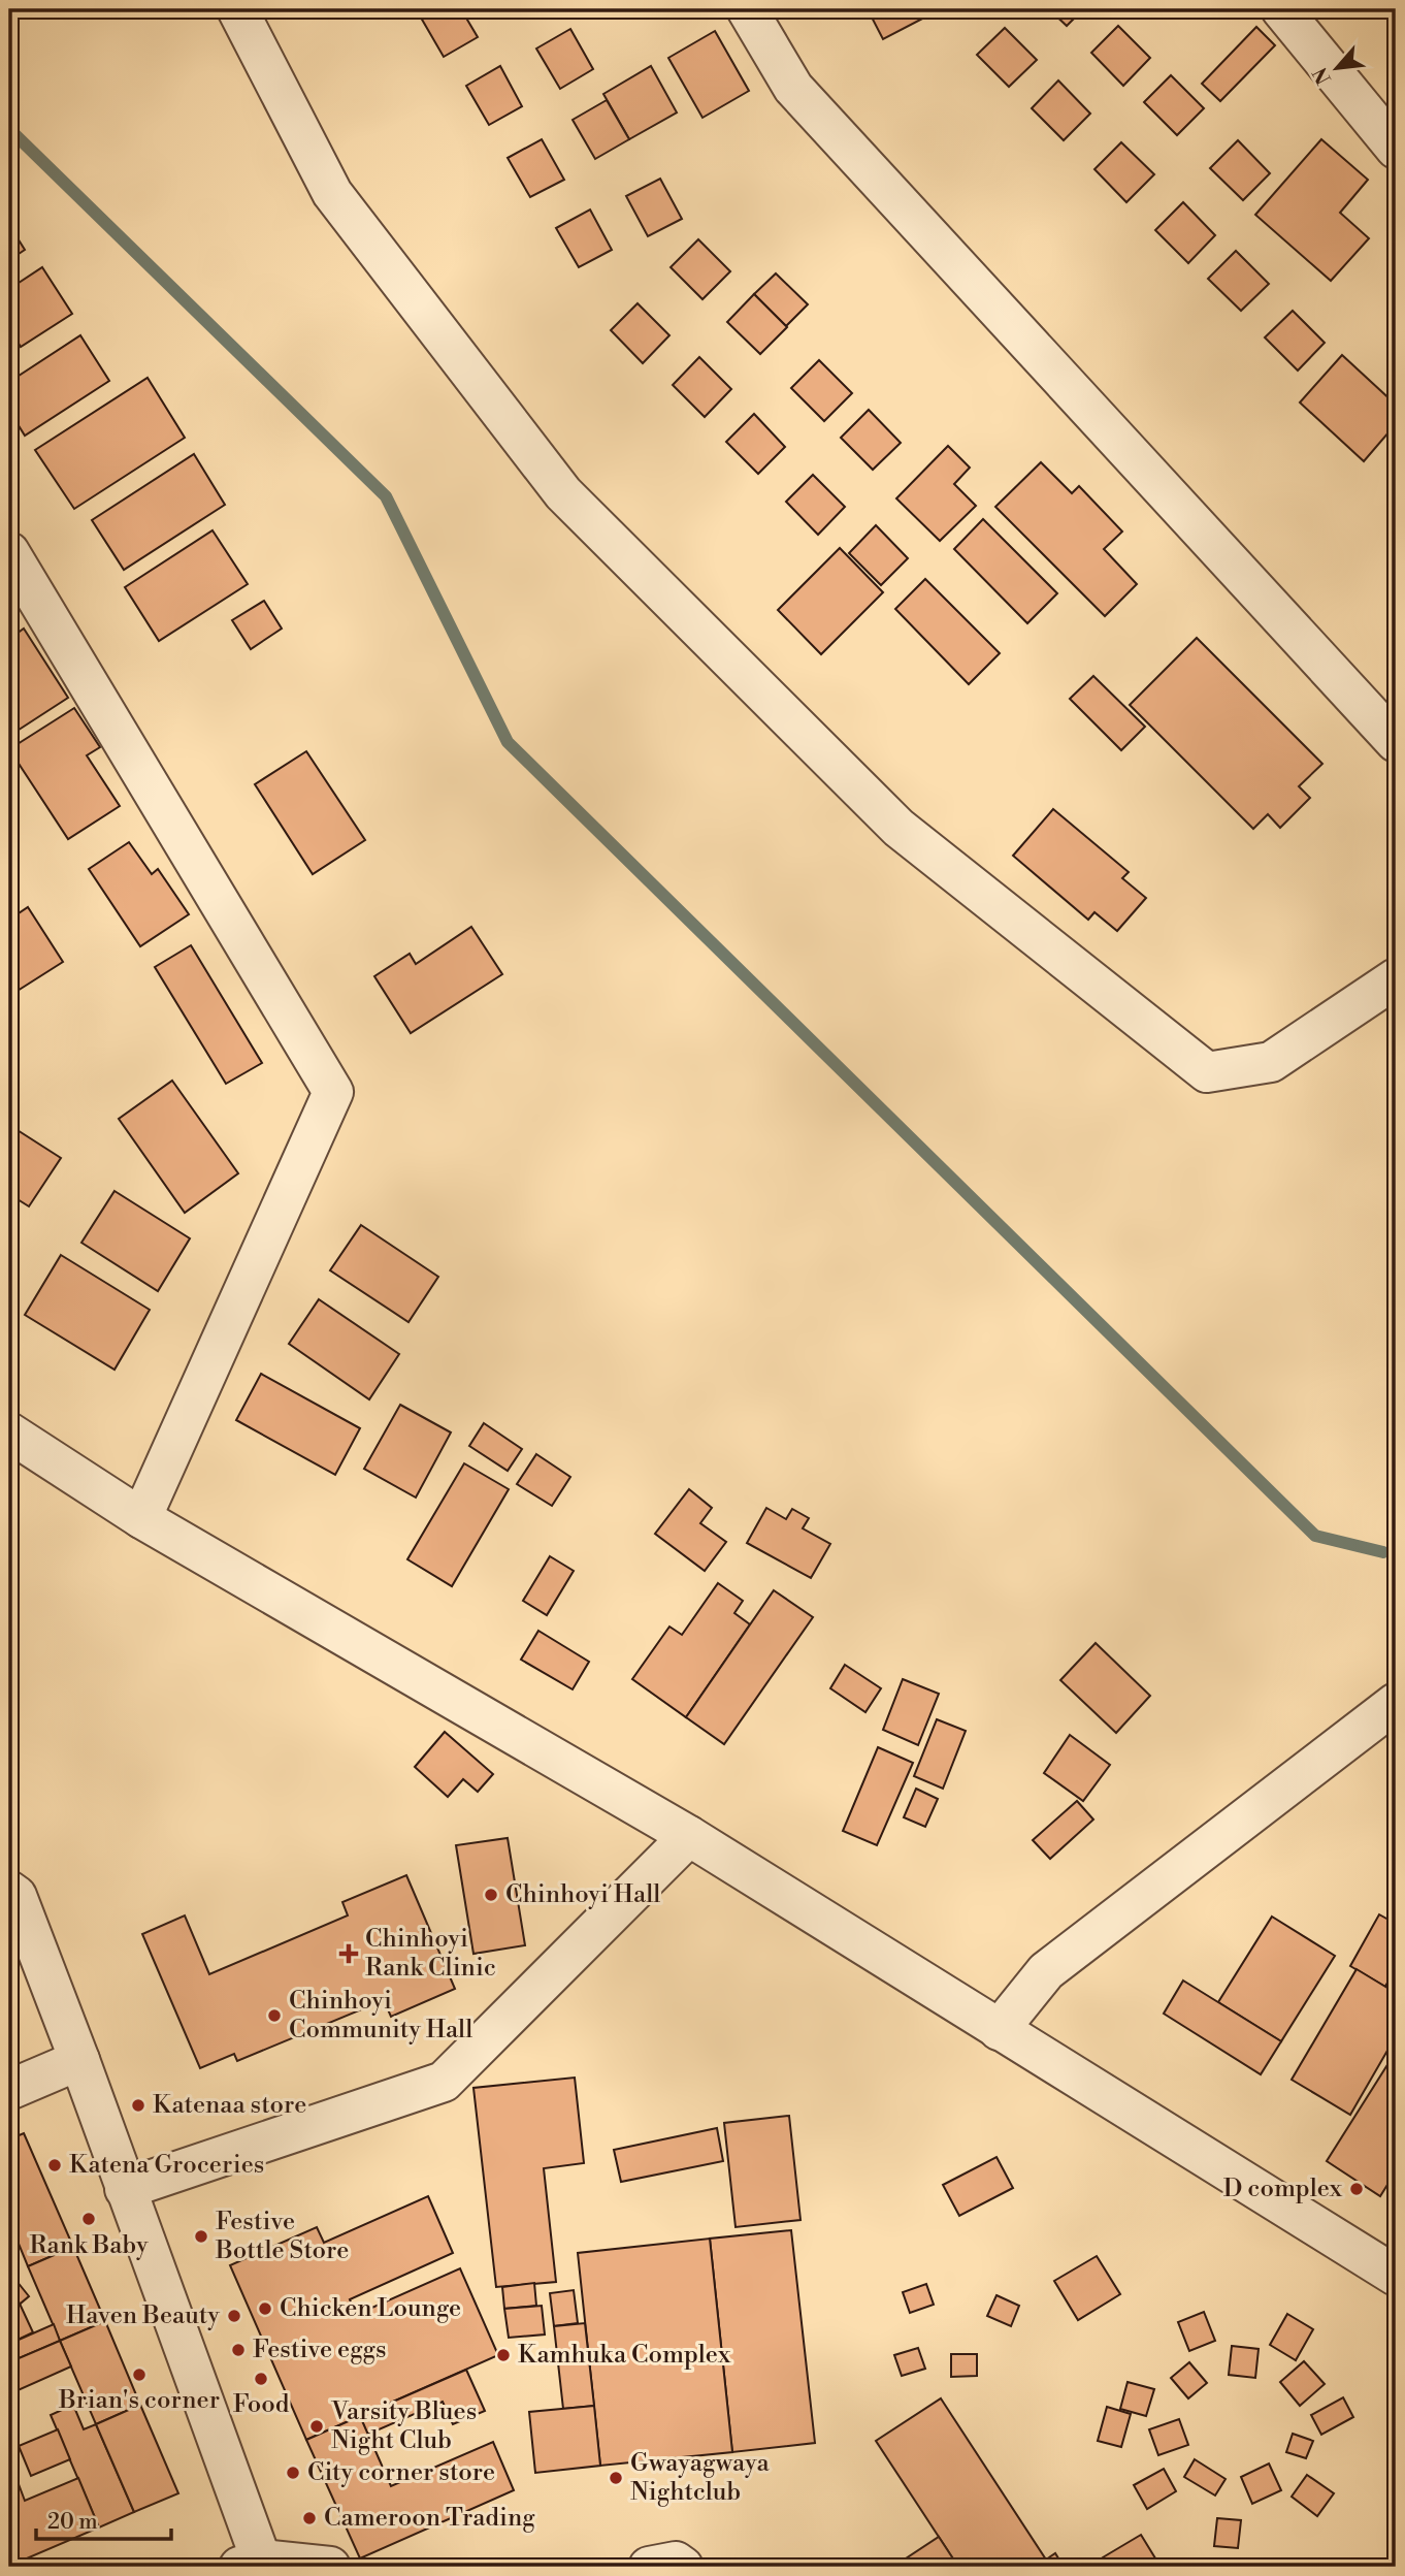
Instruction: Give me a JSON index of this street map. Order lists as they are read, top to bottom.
{
  "places": {
    "other": [
      "Chinhoyi Hall",
      "Chinhoyi Community Hall",
      "Katenaa store",
      "Katena Groceries",
      "D complex",
      "Rank Baby",
      "Festive Bottle Store",
      "Chicken Lounge",
      "Haven Beauty",
      "Festive eggs",
      "Kamhuka Complex",
      "Brian's corner",
      "Food",
      "Varsity Blues Night Club",
      "City corner store",
      "Gwayagwaya Nightclub",
      "Cameroon Trading"
    ],
    "health": ["Chinhoyi Rank Clinic"]
  },
  "scale_bar": "20 m",
  "north": "bottom left"
}
